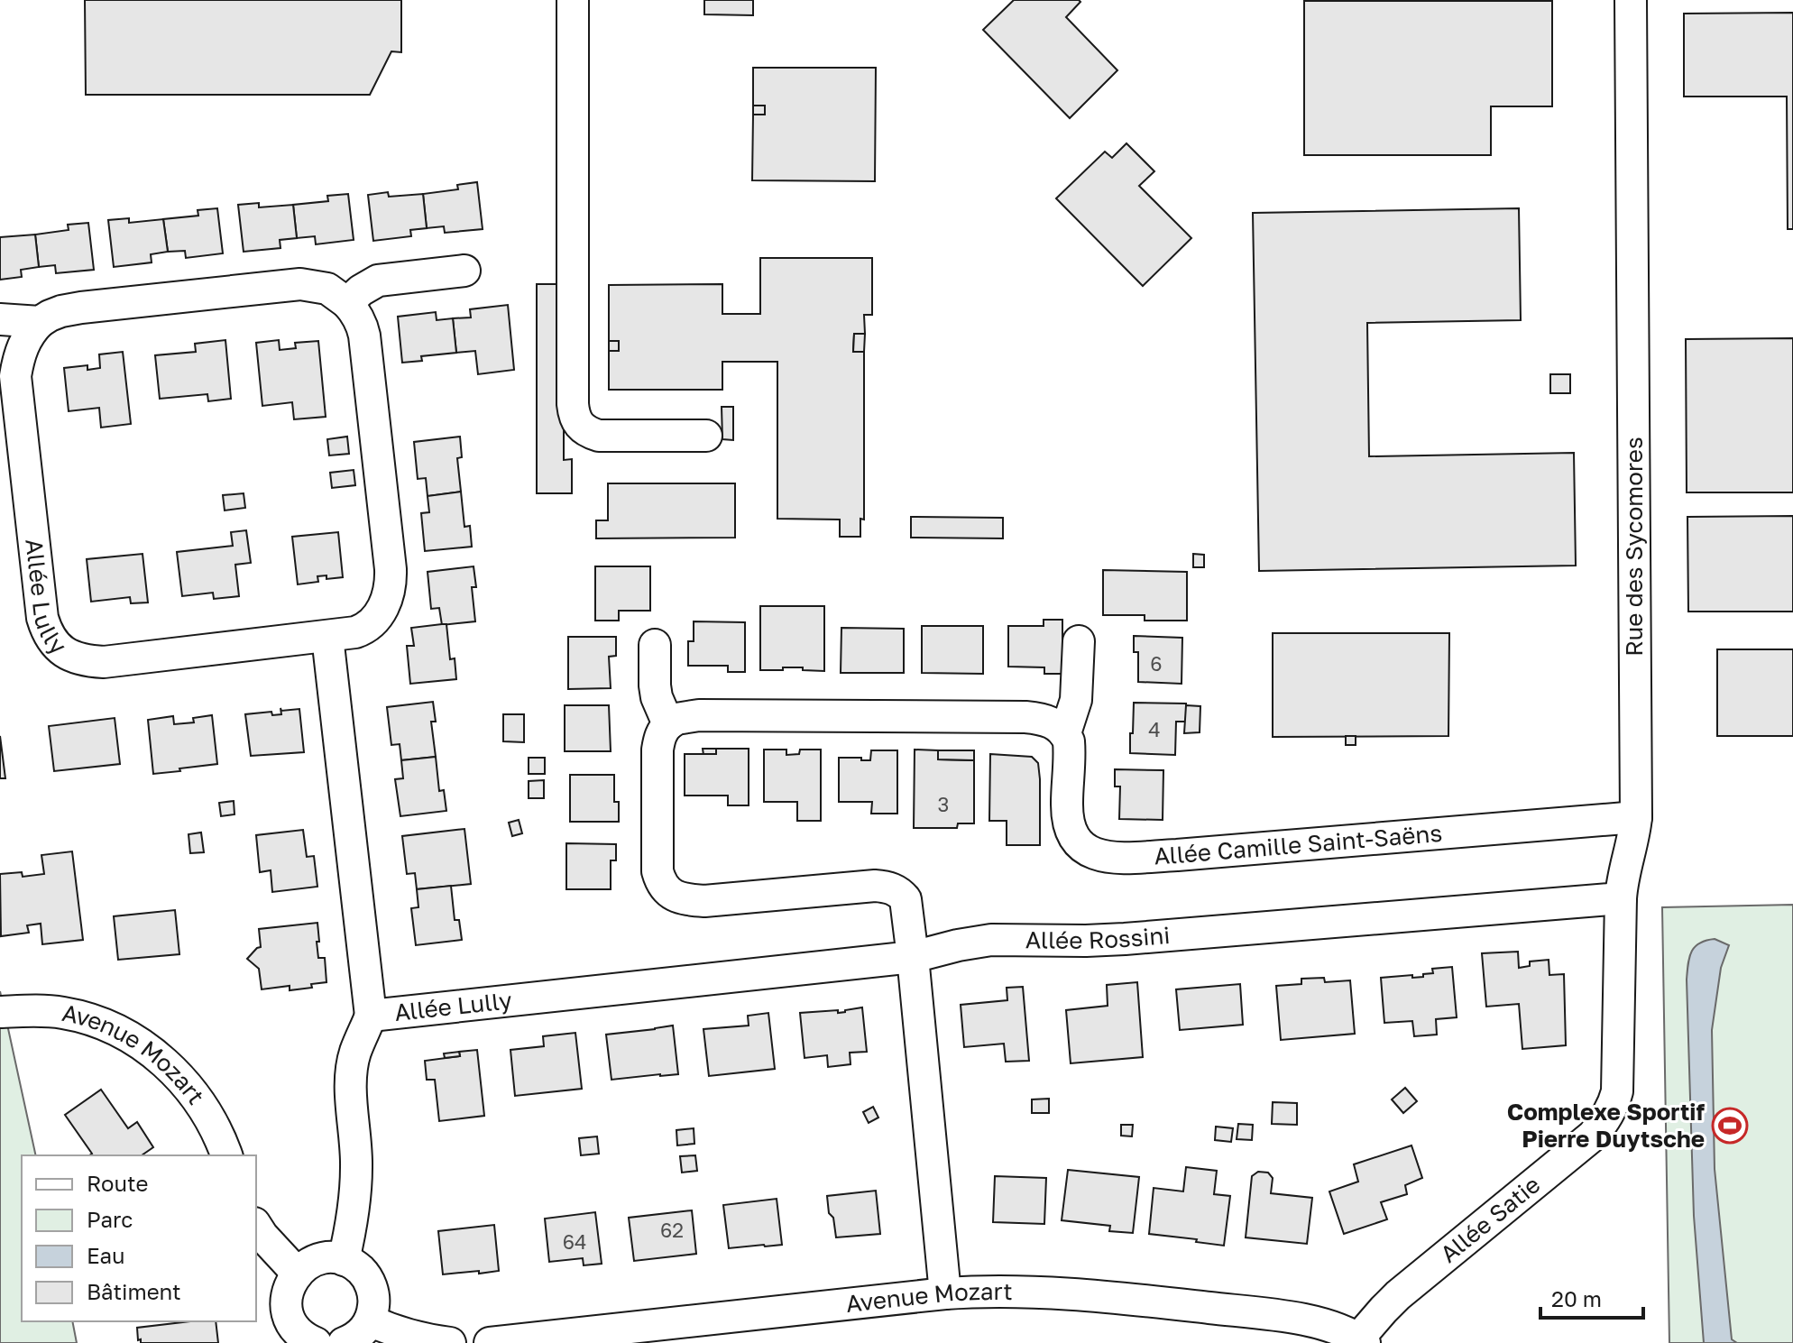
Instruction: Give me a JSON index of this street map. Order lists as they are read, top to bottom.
{
  "streets": {
    "street": [
      "Rue des Sycomores",
      "Allée Lully",
      "Allée Camille Saint-Saëns",
      "Allée Rossini",
      "Avenue Mozart",
      "Allée Satie"
    ]
  },
  "crossings": [
    ["Rue des Sycomores", "Allée Camille Saint-Saëns"],
    ["Rue des Sycomores", "Allée Rossini"],
    ["Rue des Sycomores", "Allée Satie"],
    ["Allée Lully", "Allée Rossini"],
    ["Avenue Mozart", "Allée Satie"]
  ],
  "places": {
    "sports": ["Complexe Sportif Pierre Duytsche"]
  },
  "house_numbers": [
    "6",
    "4",
    "3",
    "62",
    "64"
  ],
  "legend": [
    "Route",
    "Parc",
    "Eau",
    "Bâtiment"
  ],
  "scale_bar": "20 m"
}
